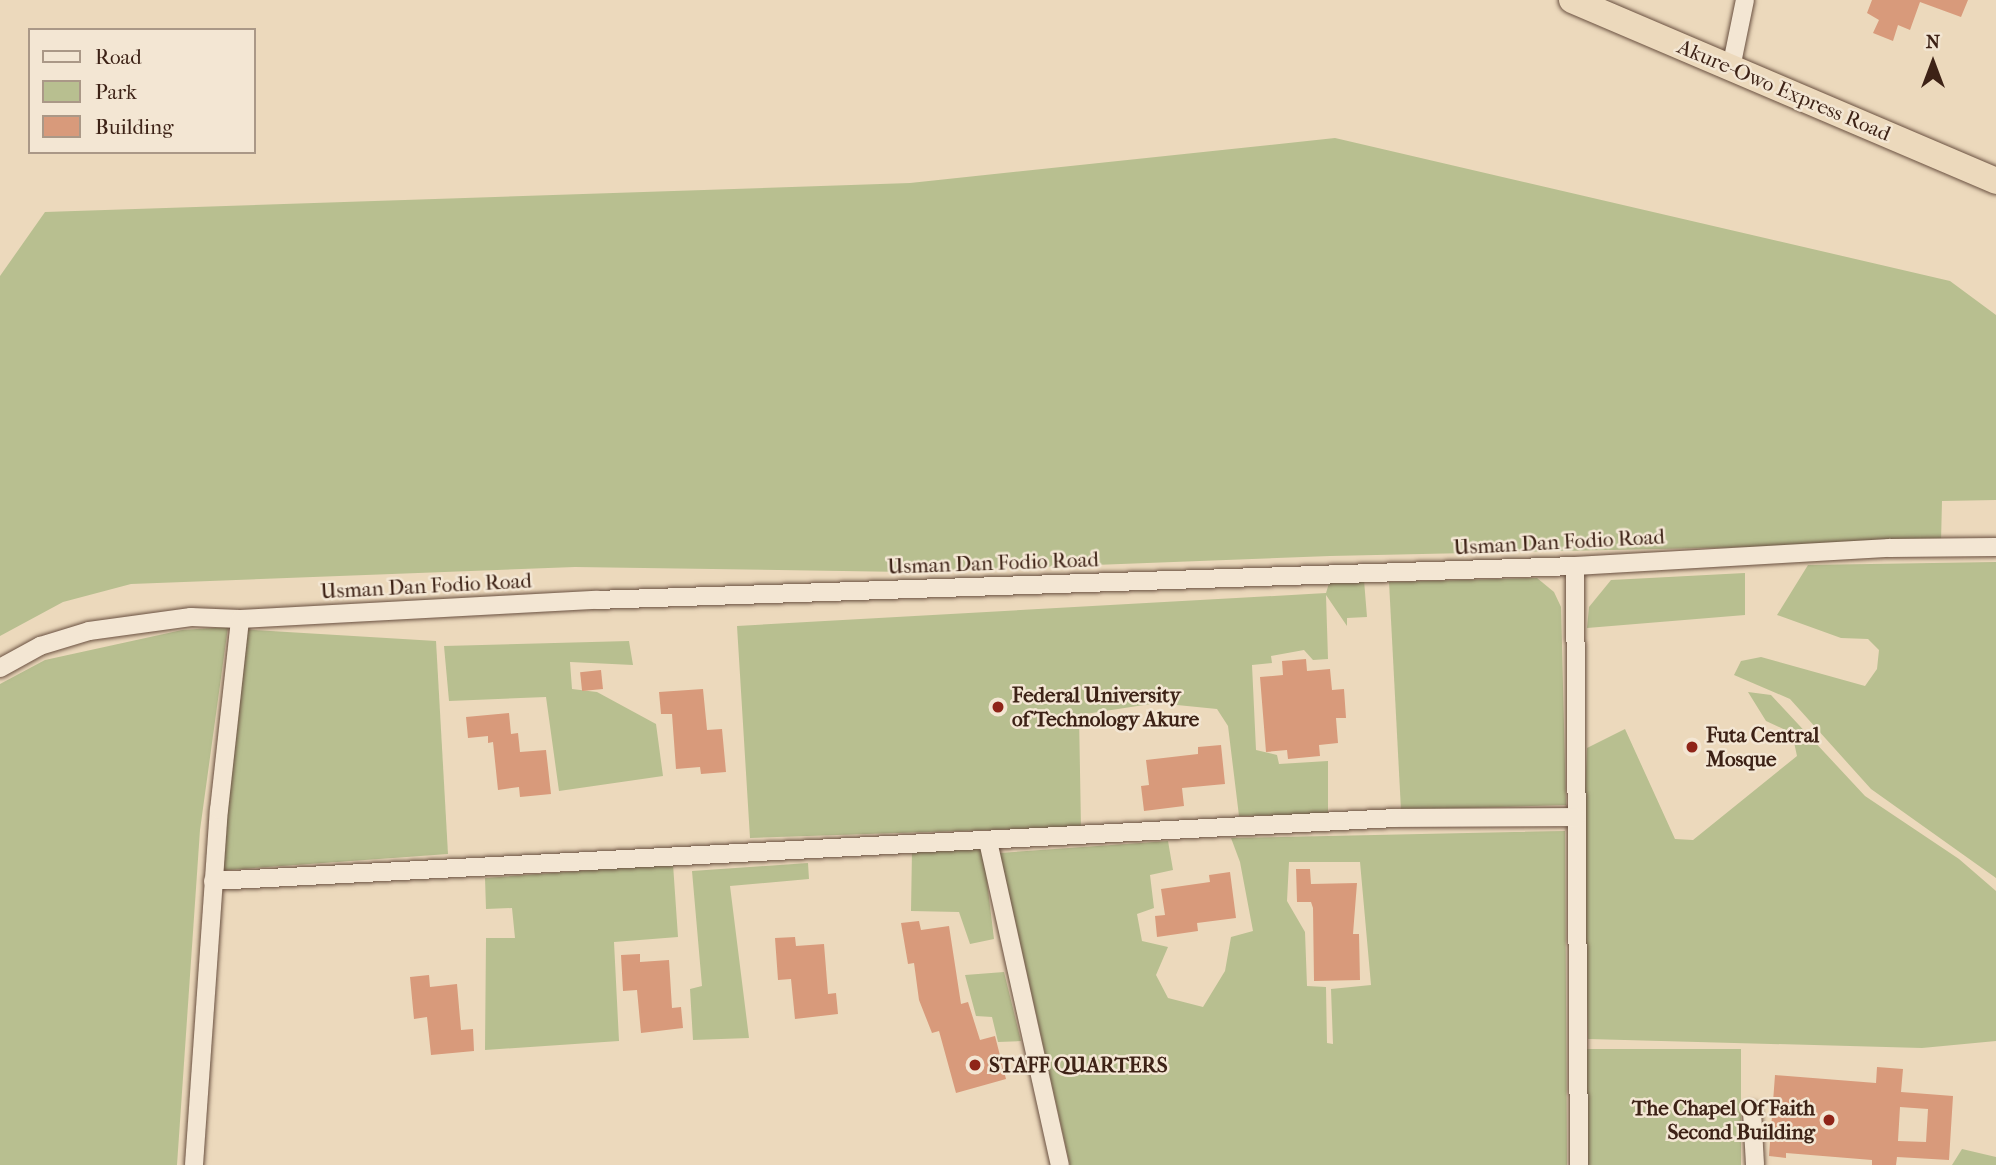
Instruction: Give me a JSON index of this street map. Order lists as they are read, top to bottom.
{
  "streets": {
    "highway": ["Akure-Owo Express Road"],
    "street": ["Usman Dan Fodio Road"]
  },
  "places": [
    "Federal University of Technology Akure",
    "Futa Central Mosque",
    "STAFF QUARTERS",
    "The Chapel Of Faith Second Building"
  ],
  "legend": ["Road", "Park", "Building"],
  "north": "top"
}
